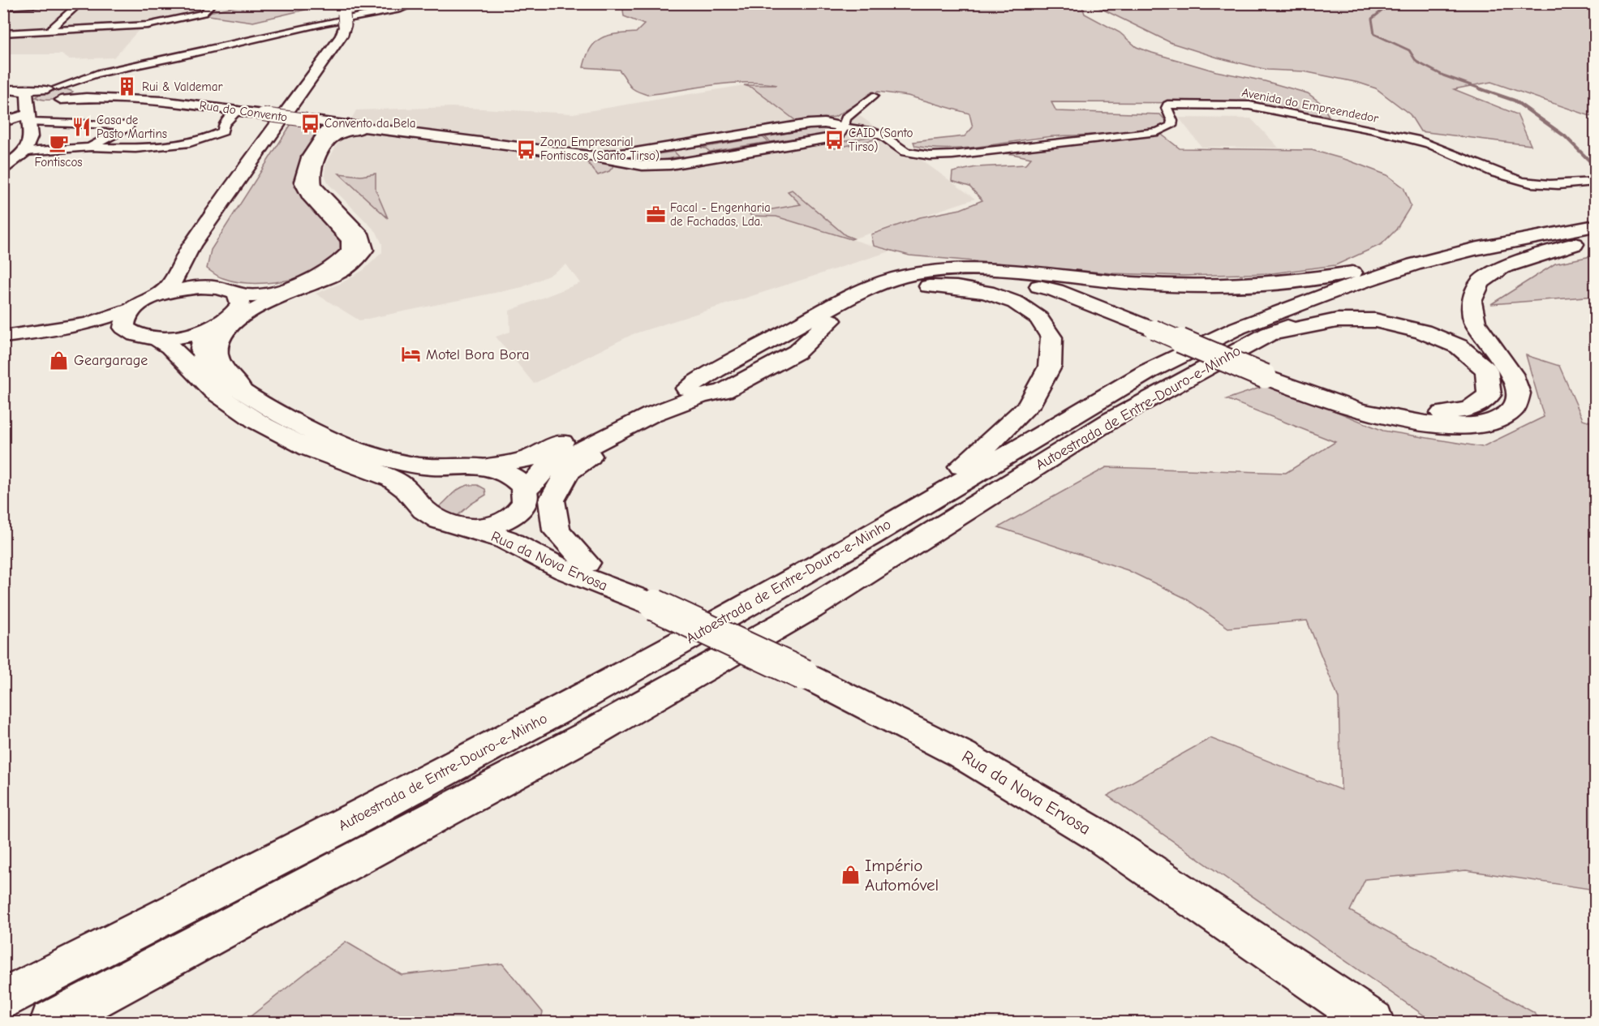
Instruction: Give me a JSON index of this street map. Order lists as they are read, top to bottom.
{
  "streets": {
    "main road": ["Autoestrada de Entre-Douro-e-Minho", "Rua da Nova Ervosa"],
    "street": ["Avenida do Empreendedor", "Rua do Convento"]
  },
  "crossings": [
    ["Avenida do Empreendedor", "Rua do Convento"]
  ],
  "places": {
    "building": ["Rui & Valdemar"],
    "bus stop": ["Convento da Bela", "CAID (Santo Tirso)", "Zona Empresarial Fontiscos (Santo Tirso)"],
    "restaurant": ["Casa de Pasto Martins"],
    "cafe": ["Fontiscos"],
    "office": ["Facal - Engenharia de Fachadas, Lda."],
    "hotel": ["Motel Bora Bora"],
    "shop": ["Geargarage", "Império Automóvel"]
  }
}
